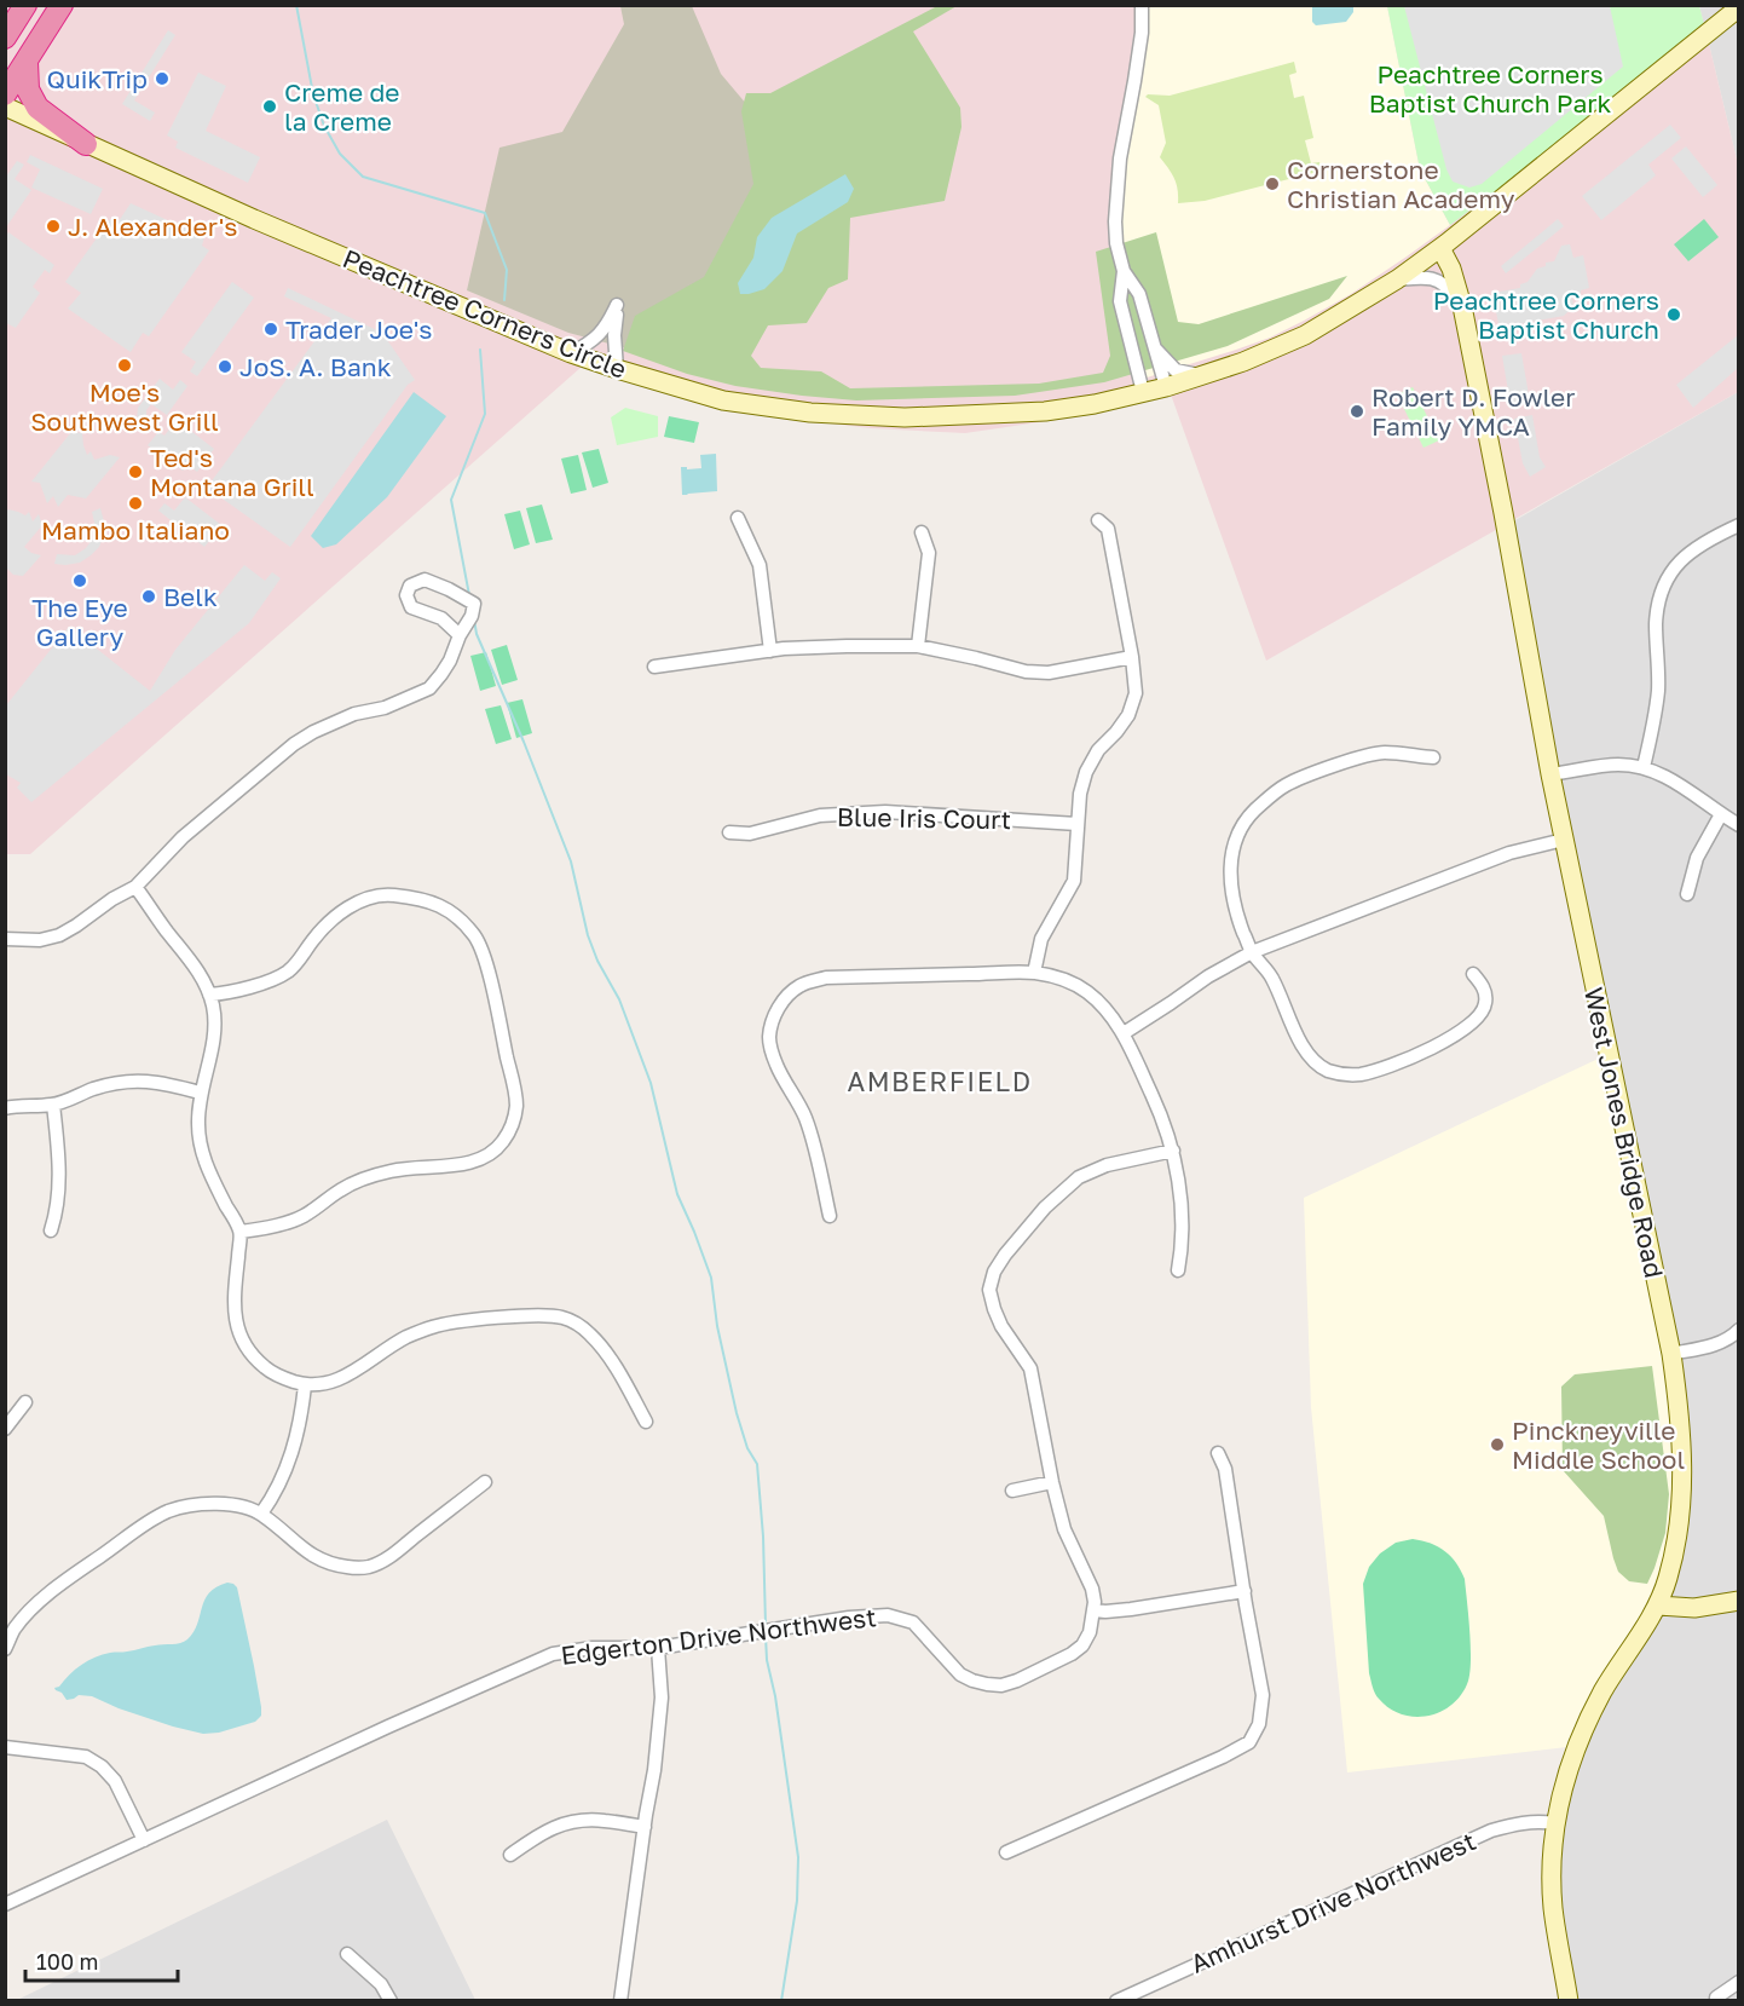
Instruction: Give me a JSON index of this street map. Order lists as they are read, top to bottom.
{
  "streets": {
    "street": [
      "Peachtree Corners Circle",
      "Blue Iris Court",
      "West Jones Bridge Road",
      "Edgerton Drive Northwest",
      "Amhurst Drive Northwest"
    ]
  },
  "crossings": [
    ["Peachtree Corners Circle", "West Jones Bridge Road"],
    ["West Jones Bridge Road", "Amhurst Drive Northwest"]
  ],
  "districts": ["AMBERFIELD"],
  "parks": ["Peachtree Corners Baptist Church Park"],
  "places": [
    "QuikTrip",
    "Creme de la Creme",
    "Cornerstone Christian Academy",
    "J. Alexander's",
    "Peachtree Corners Baptist Church",
    "Trader Joe's",
    "Moe's Southwest Grill",
    "JoS. A. Bank",
    "Robert D. Fowler Family YMCA",
    "Ted's Montana Grill",
    "Mambo Italiano",
    "The Eye Gallery",
    "Belk",
    "Pinckneyville Middle School"
  ],
  "scale_bar": "100 m"
}
